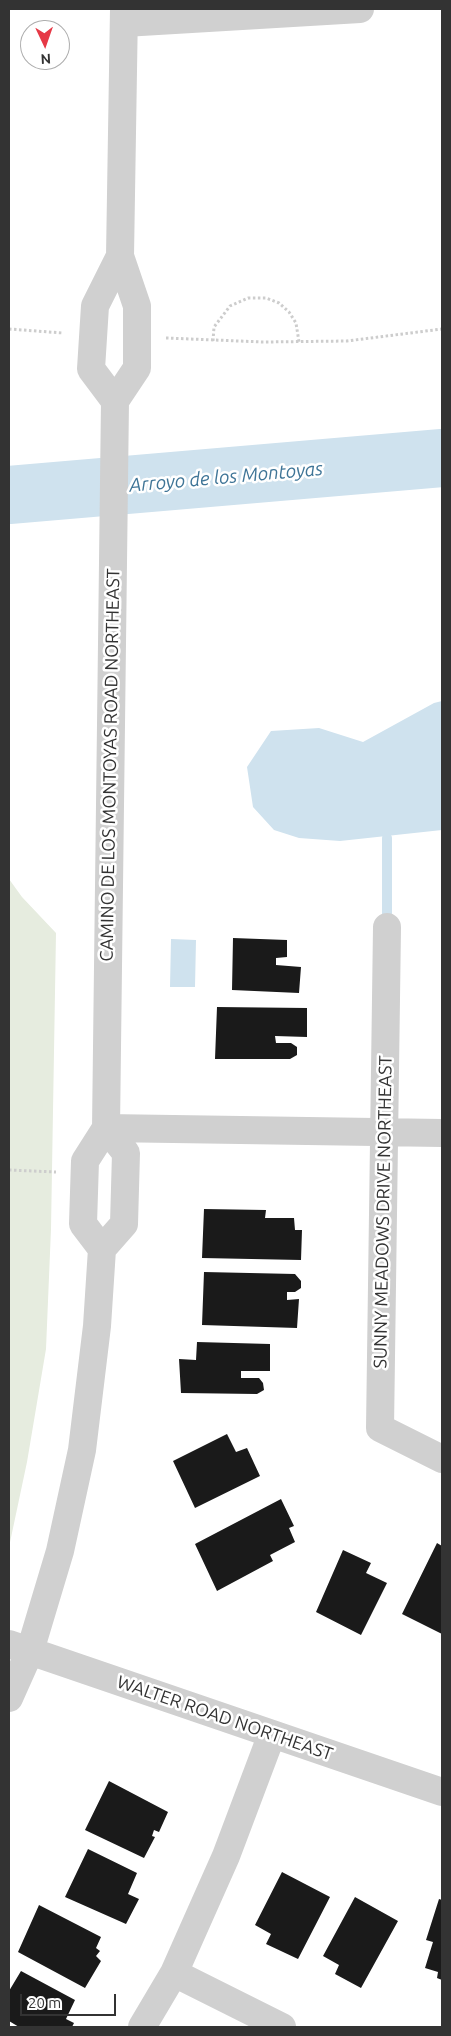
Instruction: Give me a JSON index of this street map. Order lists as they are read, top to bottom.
{
  "streets": {
    "street": ["CAMINO DE LOS MONTOYAS ROAD NORTHEAST", "SUNNY MEADOWS DRIVE NORTHEAST", "WALTER ROAD NORTHEAST"]
  },
  "water": ["Arroyo de los Montoyas"],
  "scale_bar": "20 m",
  "north": "bottom"
}
